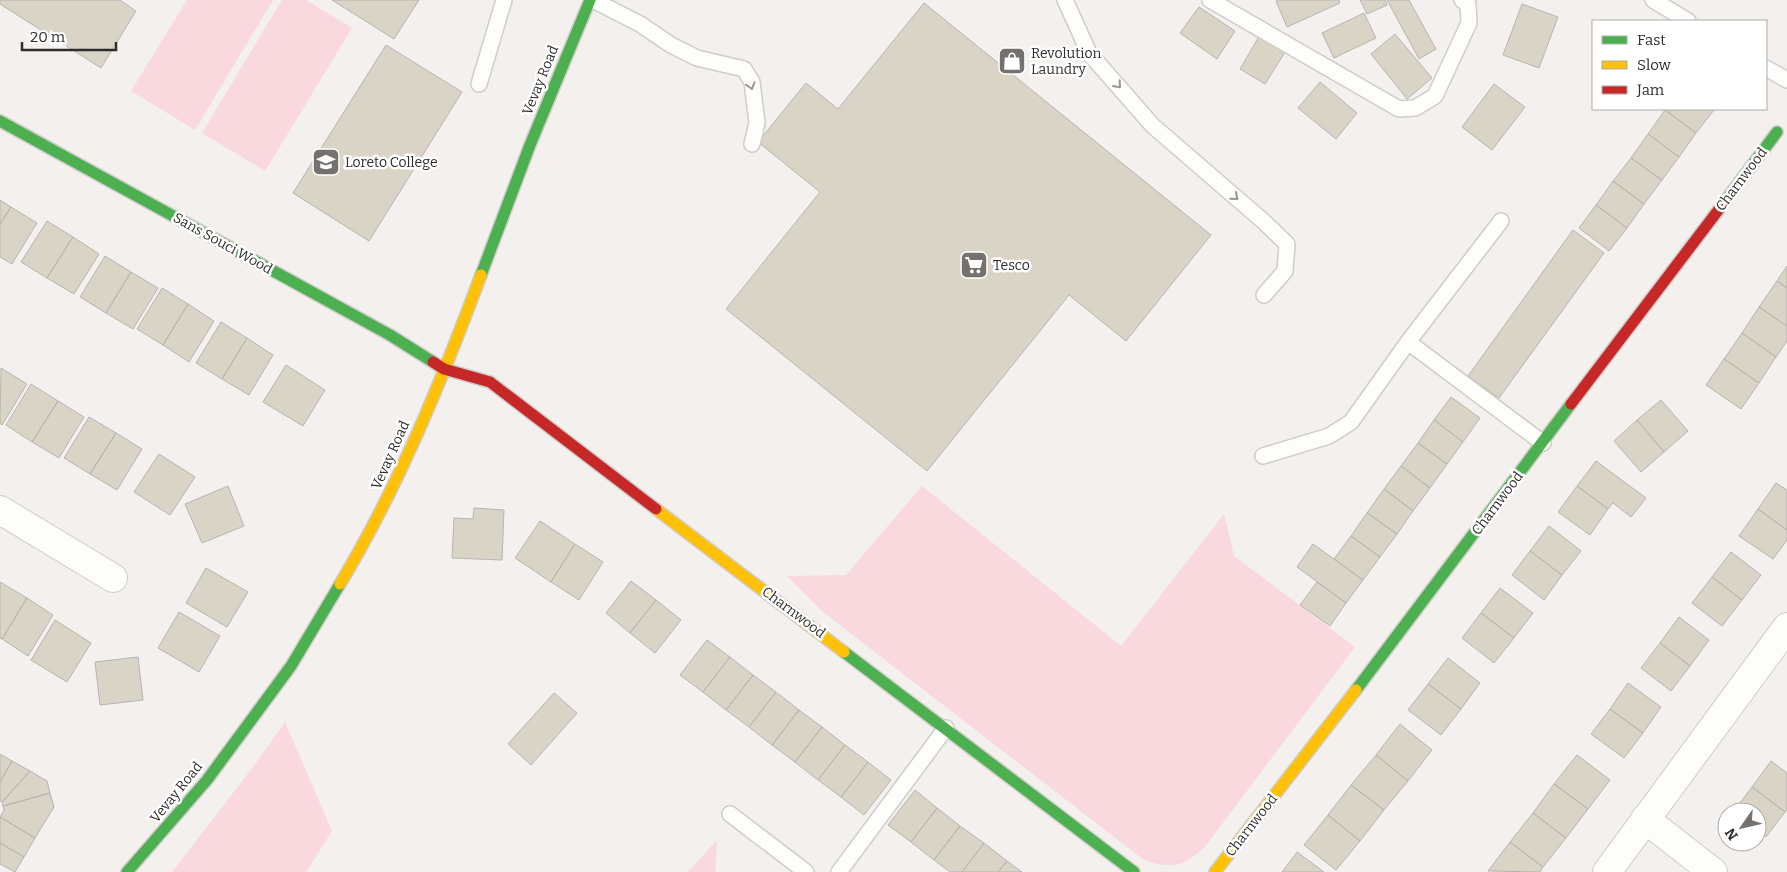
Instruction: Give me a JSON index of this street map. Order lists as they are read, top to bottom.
{
  "streets": {
    "street": ["Vevay Road", "Charnwood", "Sans Souci Wood"]
  },
  "crossings": [
    ["Vevay Road", "Charnwood"],
    ["Vevay Road", "Sans Souci Wood"],
    ["Charnwood", "Sans Souci Wood"]
  ],
  "places": {
    "shop": ["Revolution Laundry"],
    "school or university": ["Loreto College"],
    "supermarket": ["Tesco"]
  },
  "legend": ["Fast", "Slow", "Jam"],
  "scale_bar": "20 m",
  "north": "bottom left"
}
